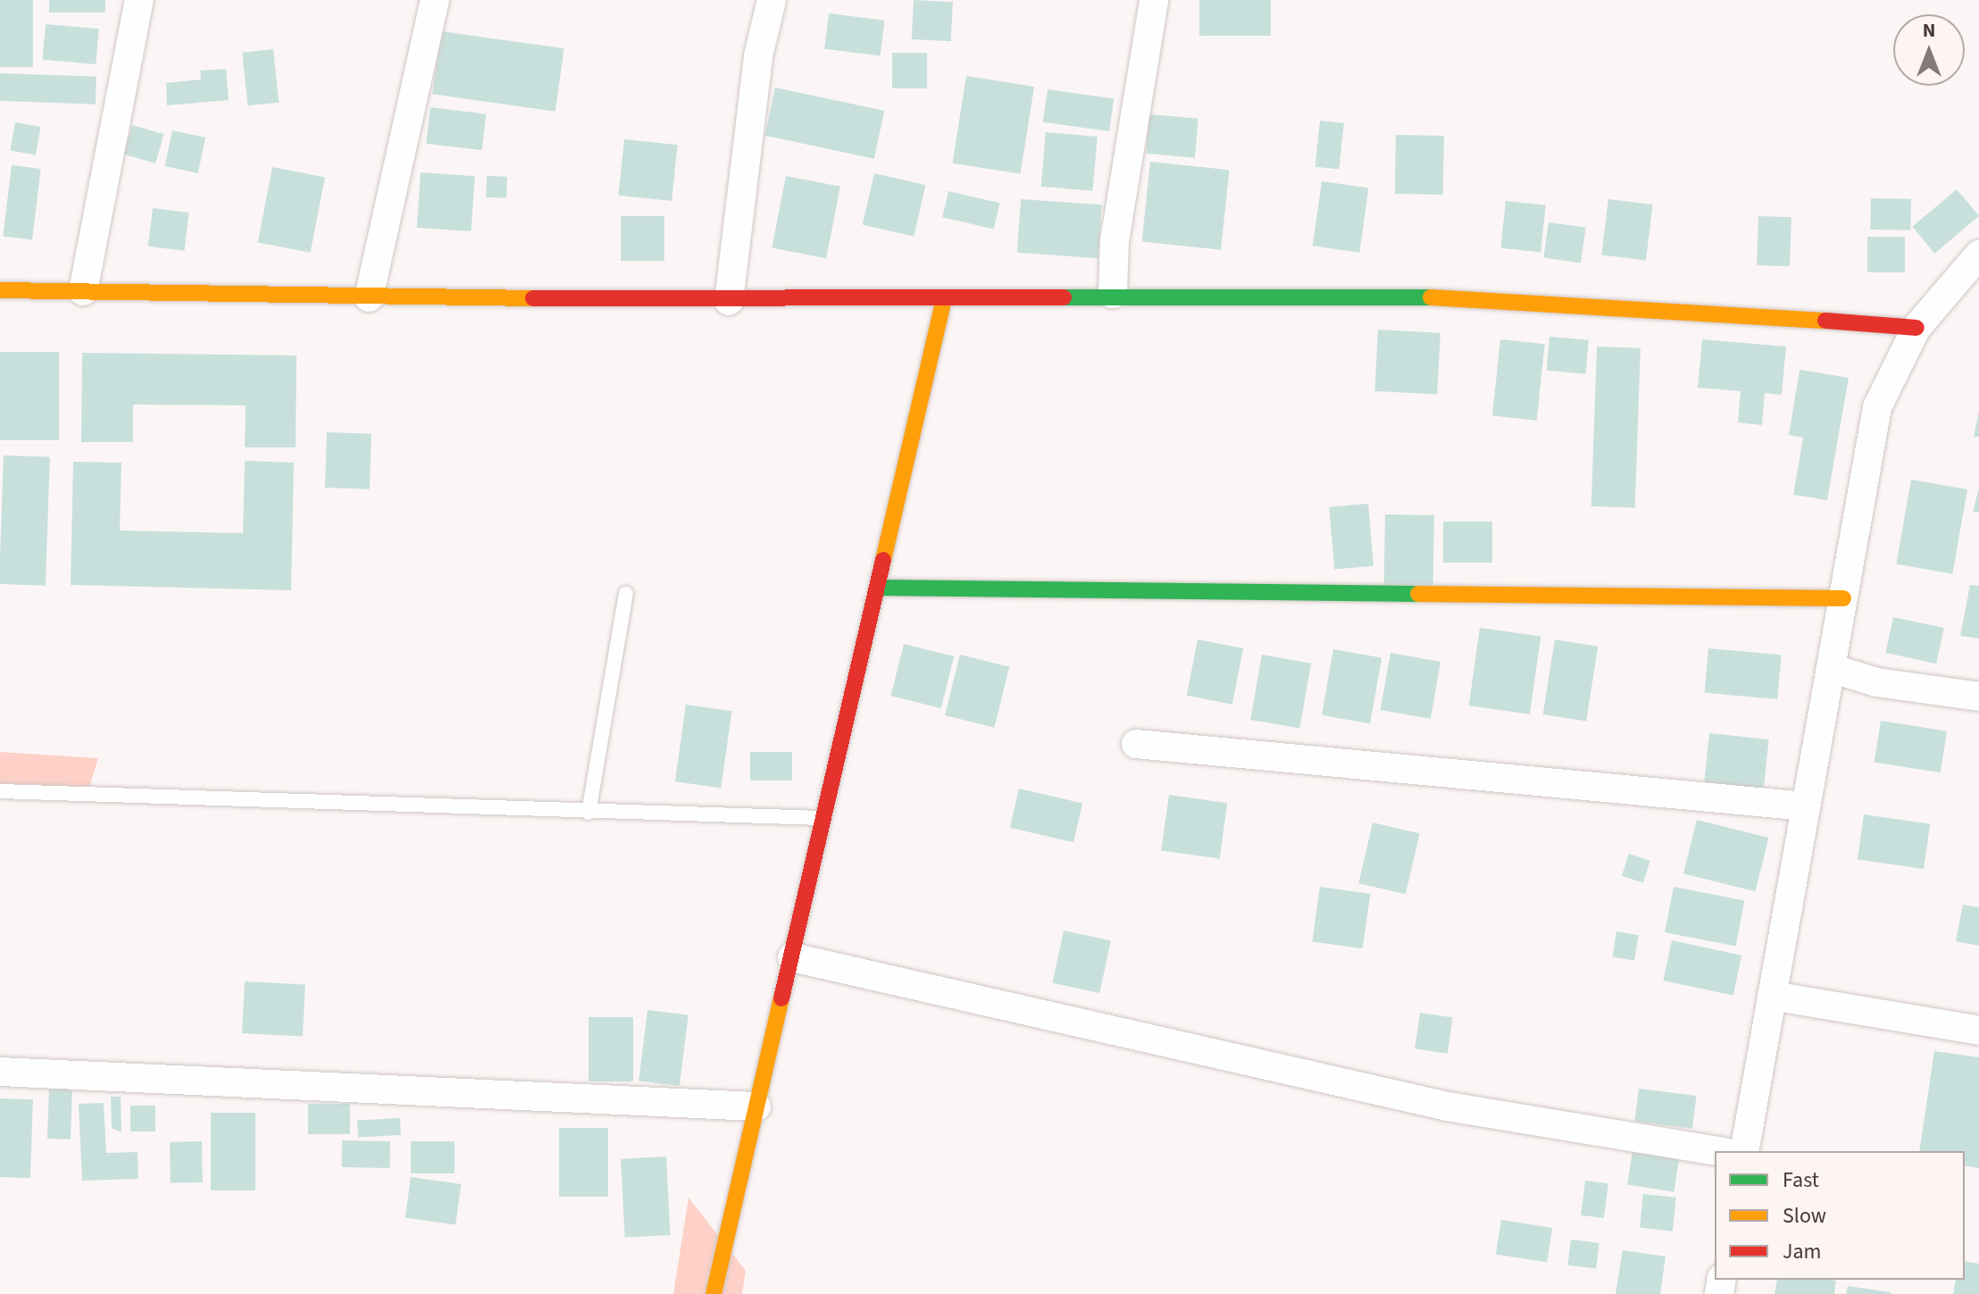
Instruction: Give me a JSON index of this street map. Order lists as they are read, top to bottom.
{
  "legend": ["Fast", "Slow", "Jam"],
  "north": "top"
}
